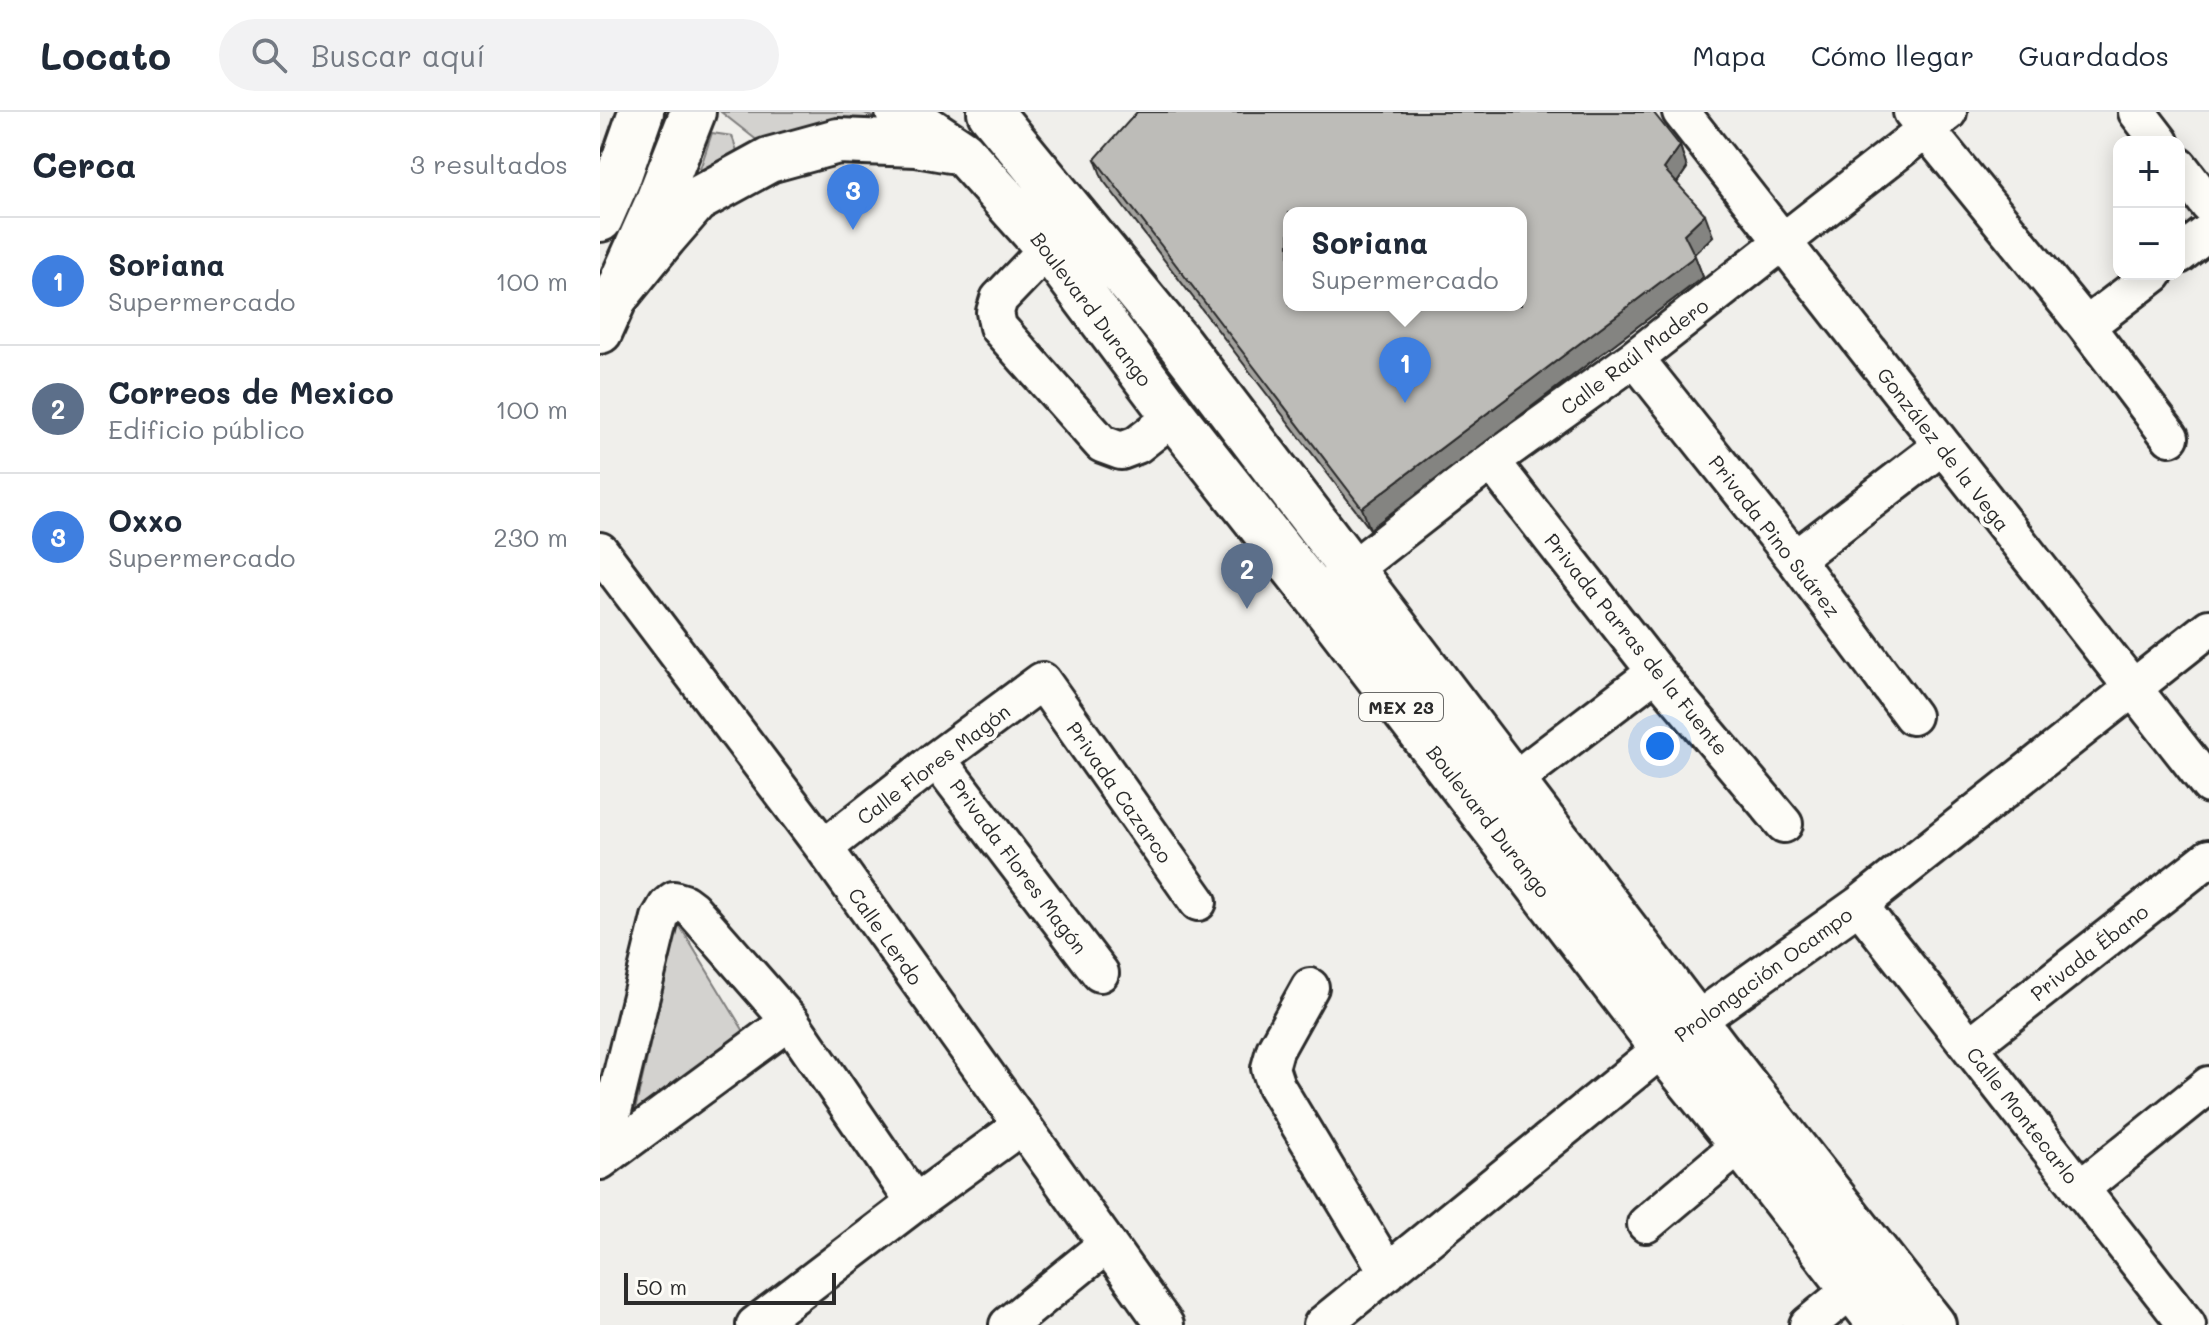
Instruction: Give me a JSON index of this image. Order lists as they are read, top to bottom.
{
  "streets": {
    "main road": ["Boulevard Durango", "MEX 23"],
    "street": [
      "Calle Raúl Madero",
      "González de la Vega",
      "Privada Pino Suárez",
      "Privada Parras de la Fuente",
      "Calle Flores Magón",
      "Privada Cazarco",
      "Privada Flores Magón",
      "Calle Lerdo",
      "Privada Ébano",
      "Prolongación Ocampo",
      "Calle Montecarlo"
    ]
  },
  "crossings": [
    ["Boulevard Durango", "Calle Raúl Madero"],
    ["Boulevard Durango", "Prolongación Ocampo"],
    ["Calle Raúl Madero", "González de la Vega"],
    ["Calle Raúl Madero", "Privada Pino Suárez"],
    ["Calle Raúl Madero", "Privada Parras de la Fuente"],
    ["González de la Vega", "Prolongación Ocampo"],
    ["Calle Flores Magón", "Privada Cazarco"],
    ["Calle Flores Magón", "Privada Flores Magón"],
    ["Calle Flores Magón", "Calle Lerdo"],
    ["Privada Ébano", "Calle Montecarlo"],
    ["Prolongación Ocampo", "Calle Montecarlo"]
  ],
  "scale_bar": "50 m",
  "page": {
    "header": "Locato",
    "search": "Buscar aquí",
    "nav": ["Mapa", "Cómo llegar", "Guardados"],
    "heading": ["Cerca", "3 resultados"],
    "map_buttons": ["+", "−"],
    "pins": ["3", "1", "2"],
    "popup": ["Soriana", "Supermercado"],
    "list": [
      {
        "mark": "1",
        "name": "Soriana",
        "note": "Supermercado",
        "value": "100 m"
      },
      {
        "mark": "2",
        "name": "Correos de Mexico",
        "note": "Edificio público",
        "value": "100 m"
      },
      {
        "mark": "3",
        "name": "Oxxo",
        "note": "Supermercado",
        "value": "230 m"
      }
    ],
    "scale": "50 m"
  }
}
